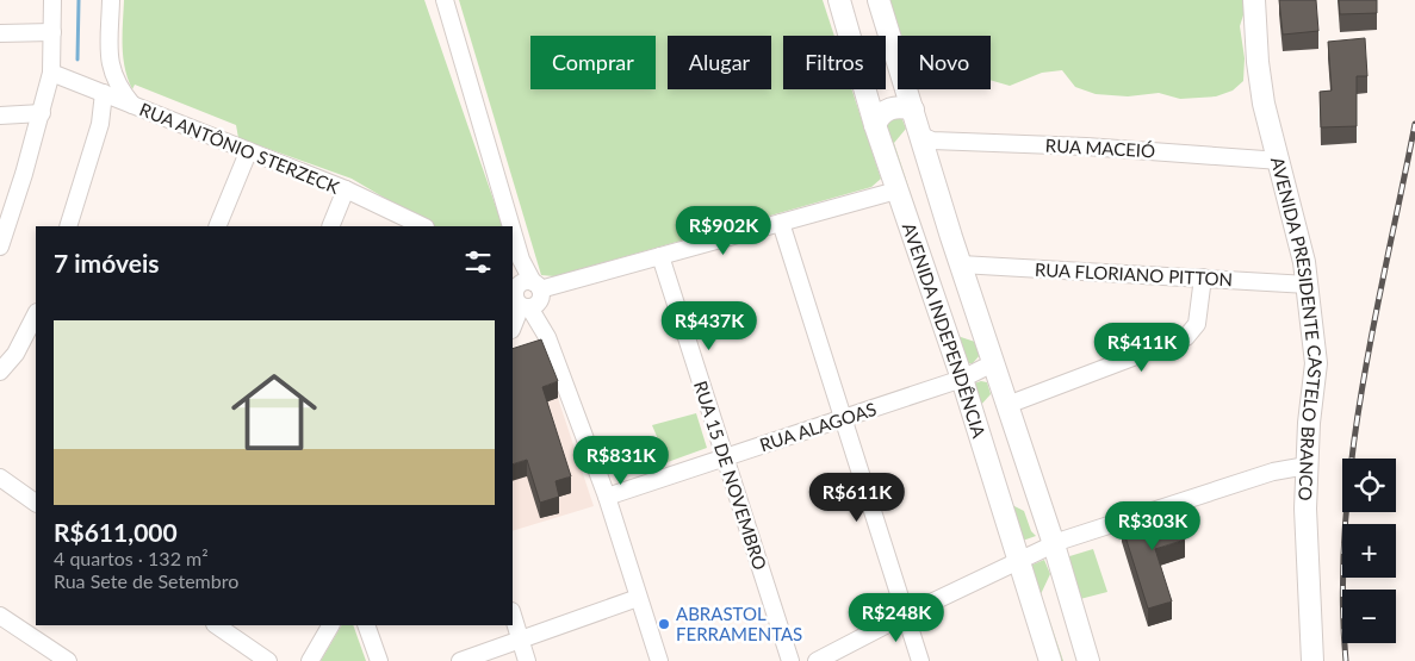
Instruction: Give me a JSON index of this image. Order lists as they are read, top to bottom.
{
  "streets": {
    "main road": ["AVENIDA PRESIDENTE CASTELO BRANCO", "AVENIDA INDEPENDÊNCIA"],
    "street": [
      "RUA ANTÔNIO STERZECK",
      "RUA MACEIÓ",
      "RUA FLORIANO PITTON",
      "RUA ALAGOAS",
      "RUA 15 DE NOVEMBRO"
    ]
  },
  "crossings": [
    ["RUA MACEIÓ", "AVENIDA PRESIDENTE CASTELO BRANCO"],
    ["RUA MACEIÓ", "AVENIDA INDEPENDÊNCIA"],
    ["RUA FLORIANO PITTON", "AVENIDA PRESIDENTE CASTELO BRANCO"],
    ["RUA FLORIANO PITTON", "AVENIDA INDEPENDÊNCIA"],
    ["AVENIDA INDEPENDÊNCIA", "RUA ALAGOAS"],
    ["RUA ALAGOAS", "RUA 15 DE NOVEMBRO"]
  ],
  "places": ["ABRASTOL FERRAMENTAS"],
  "page": {
    "chip": [
      "Comprar",
      "Alugar",
      "Filtros",
      "Novo"
    ],
    "price": [
      "R$902K",
      "R$437K",
      "R$411K",
      "R$831K",
      "R$611K",
      "R$303K",
      "R$248K"
    ],
    "heading": "7 imóveis",
    "list": [
      {
        "name": "R$611,000",
        "note": "4 quartos · 132 m² · Rua Sete de Setembro"
      }
    ],
    "map_buttons": ["+", "−"]
  }
}
